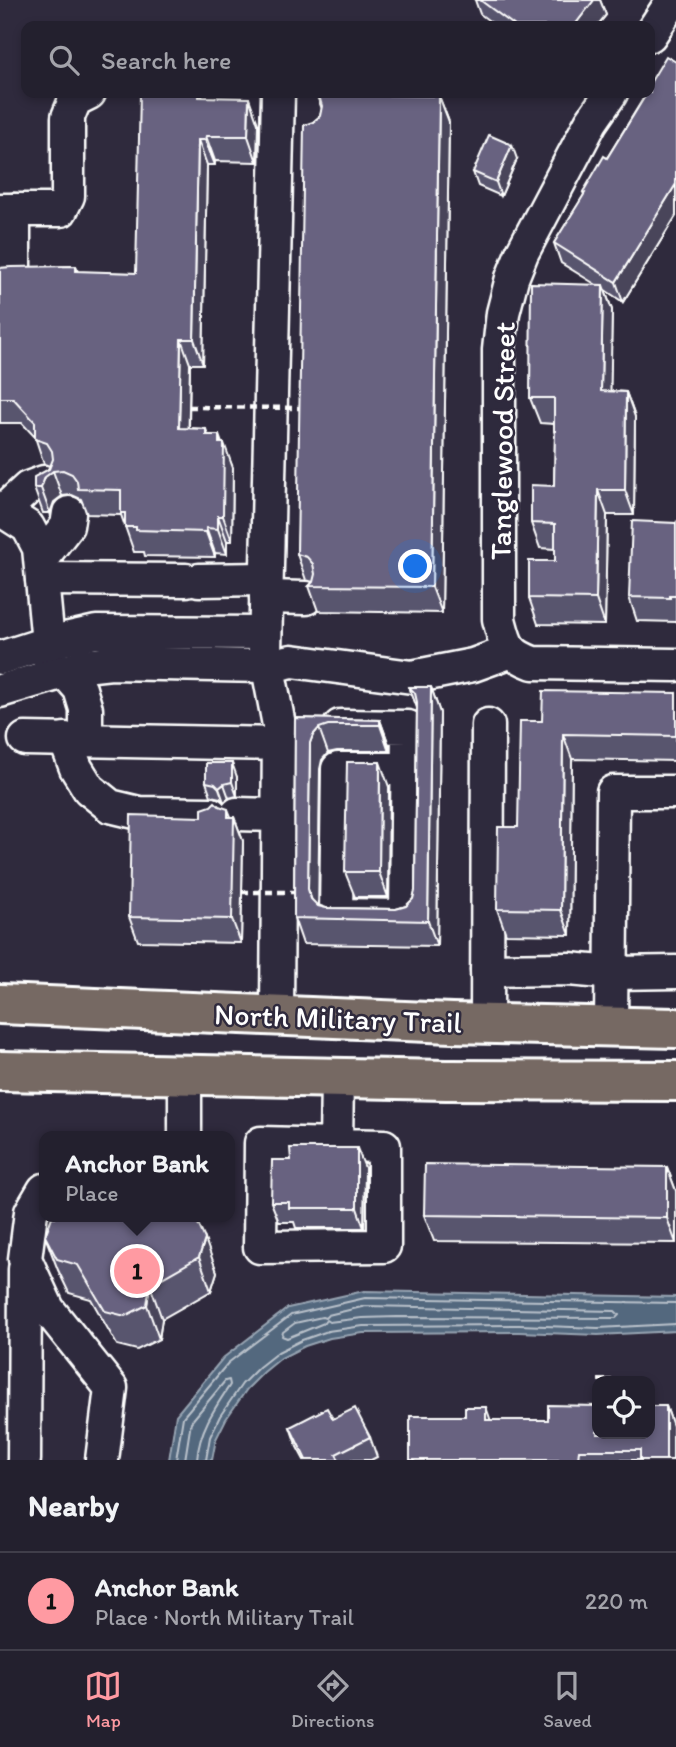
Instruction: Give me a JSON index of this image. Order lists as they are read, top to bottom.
{
  "streets": {
    "main road": ["North Military Trail"],
    "street": ["Tanglewood Street"]
  },
  "page": {
    "search": "Search here",
    "popup": ["Anchor Bank", "Place"],
    "pins": "1",
    "heading": "Nearby",
    "list": [
      {
        "mark": "1",
        "name": "Anchor Bank",
        "note": "Place · North Military Trail",
        "value": "220 m"
      }
    ],
    "nav": ["Map", "Directions", "Saved"]
  }
}
